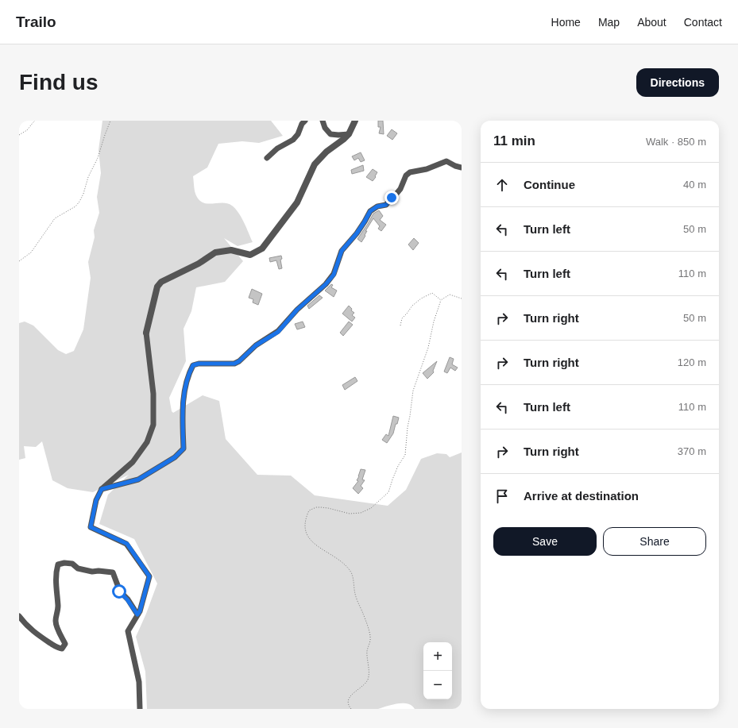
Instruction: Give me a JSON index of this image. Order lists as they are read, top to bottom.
{
  "page": {
    "header": "Trailo",
    "nav": [
      "Home",
      "Map",
      "About",
      "Contact"
    ],
    "buttons": [
      "Directions",
      ["Save", "Share"]
    ],
    "title": "Find us",
    "heading": ["11 min", "Walk · 850 m"],
    "list": [
      ["Continue", "40 m"],
      ["Turn left", "50 m"],
      ["Turn left", "110 m"],
      ["Turn right", "50 m"],
      ["Turn right", "120 m"],
      ["Turn left", "110 m"],
      ["Turn right", "370 m"],
      "Arrive at destination"
    ],
    "map_buttons": ["+", "−"]
  }
}
